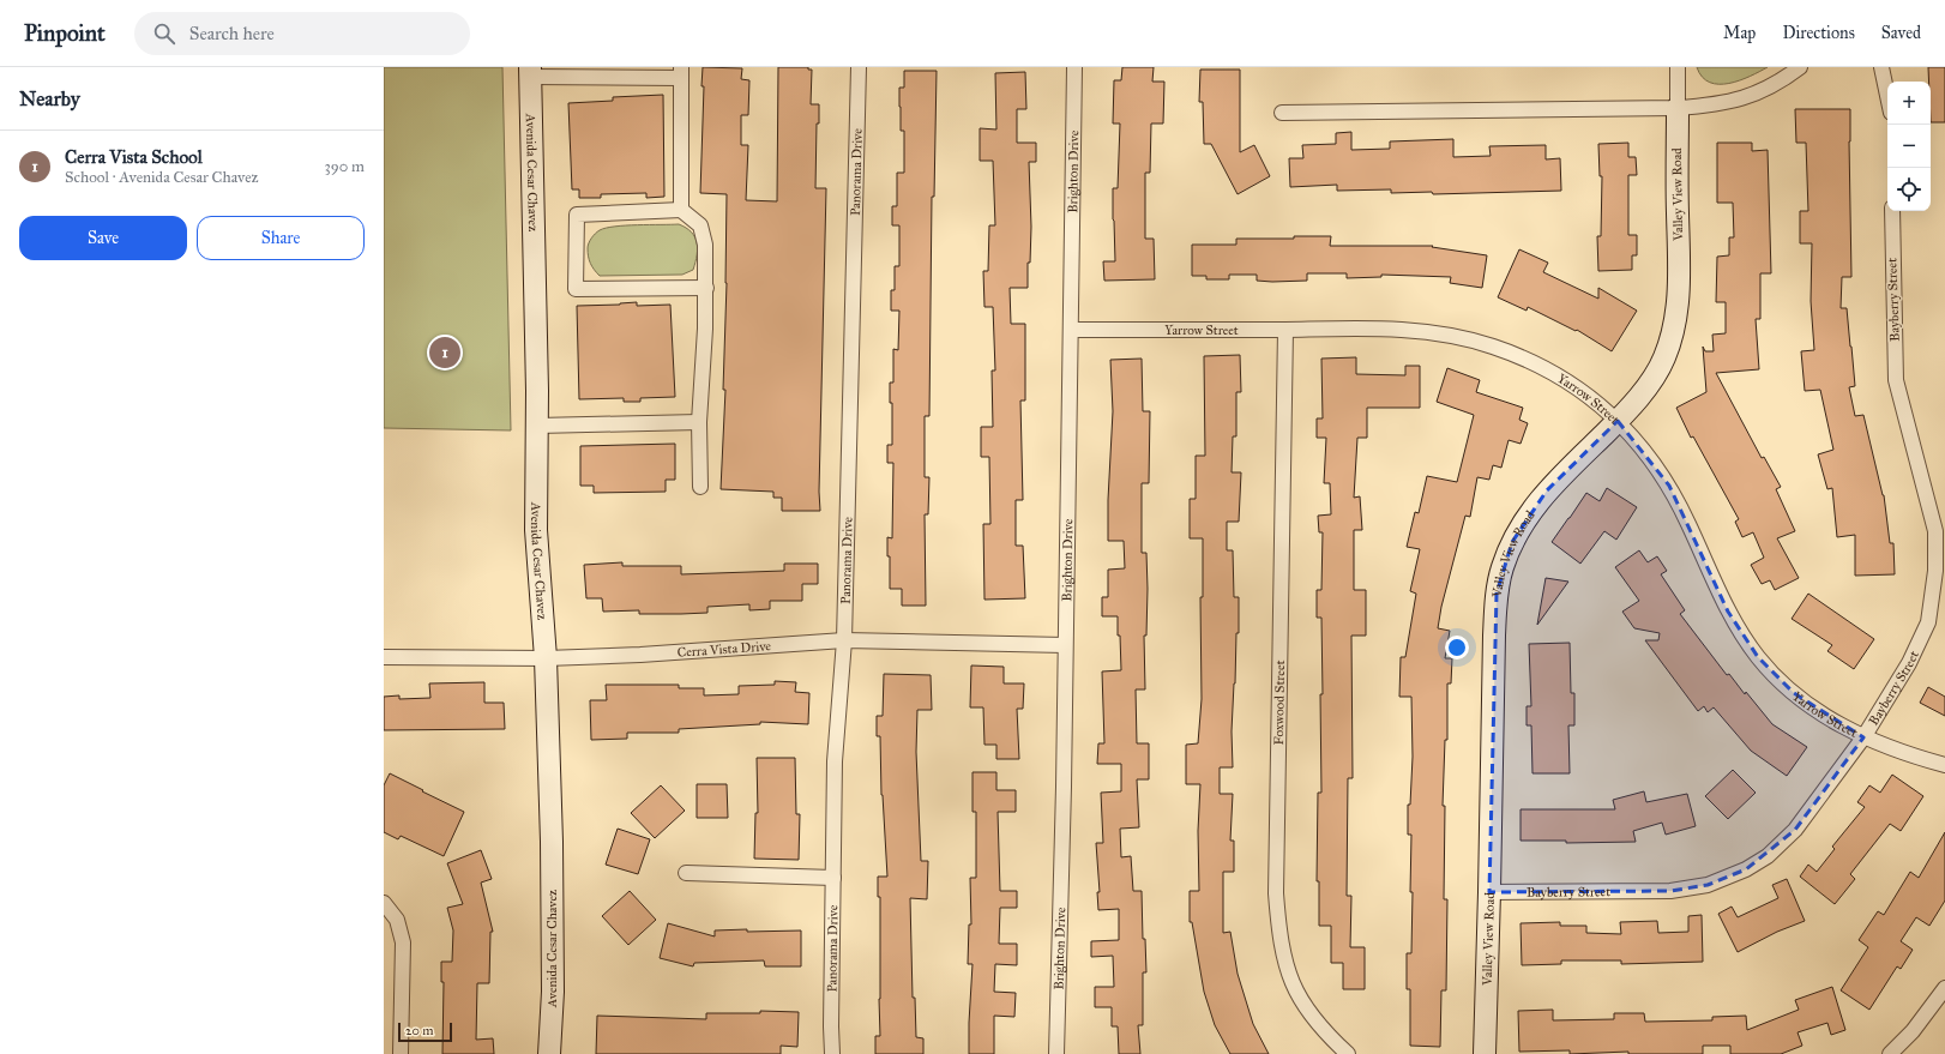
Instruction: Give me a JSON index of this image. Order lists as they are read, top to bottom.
{
  "streets": {
    "street": [
      "Avenida Cesar Chavez",
      "Panorama Drive",
      "Brighton Drive",
      "Valley View Road",
      "Bayberry Street",
      "Yarrow Street",
      "Cerra Vista Drive",
      "Foxwood Street"
    ]
  },
  "crossings": [
    ["Avenida Cesar Chavez", "Cerra Vista Drive"],
    ["Panorama Drive", "Cerra Vista Drive"],
    ["Brighton Drive", "Yarrow Street"],
    ["Brighton Drive", "Cerra Vista Drive"],
    ["Valley View Road", "Bayberry Street"],
    ["Valley View Road", "Yarrow Street"],
    ["Bayberry Street", "Yarrow Street"],
    ["Yarrow Street", "Foxwood Street"]
  ],
  "scale_bar": "20 m",
  "page": {
    "header": "Pinpoint",
    "search": "Search here",
    "nav": ["Map", "Directions", "Saved"],
    "heading": "Nearby",
    "map_buttons": ["+", "−"],
    "list": [
      {
        "mark": "1",
        "name": "Cerra Vista School",
        "note": "School · Avenida Cesar Chavez",
        "value": "390 m"
      }
    ],
    "buttons": ["Save", "Share"],
    "pins": "1",
    "scale": "20 m"
  }
}
